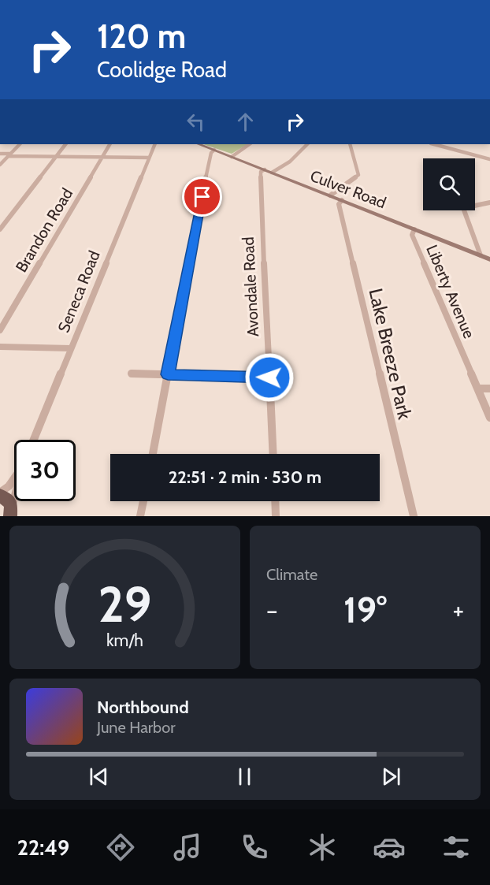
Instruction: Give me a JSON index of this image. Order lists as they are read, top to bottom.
{
  "streets": {
    "main road": ["Culver Road"],
    "street": [
      "Brandon Road",
      "Avondale Road",
      "Seneca Road",
      "Liberty Avenue",
      "Lake Breeze Park"
    ]
  },
  "crossings": [
    ["Culver Road", "Avondale Road"],
    ["Culver Road", "Liberty Avenue"],
    ["Culver Road", "Lake Breeze Park"]
  ],
  "page": {
    "turn": ["120 m", "Coolidge Road"],
    "limit": "30",
    "trip": "22:51 · 2 min · 530 m",
    "tile": "Climate",
    "heat": ["−", "19°", "+"],
    "song": ["Northbound", "June Harbor"],
    "tabs": "22:49",
    "gauge": ["29", "km/h"]
  }
}
